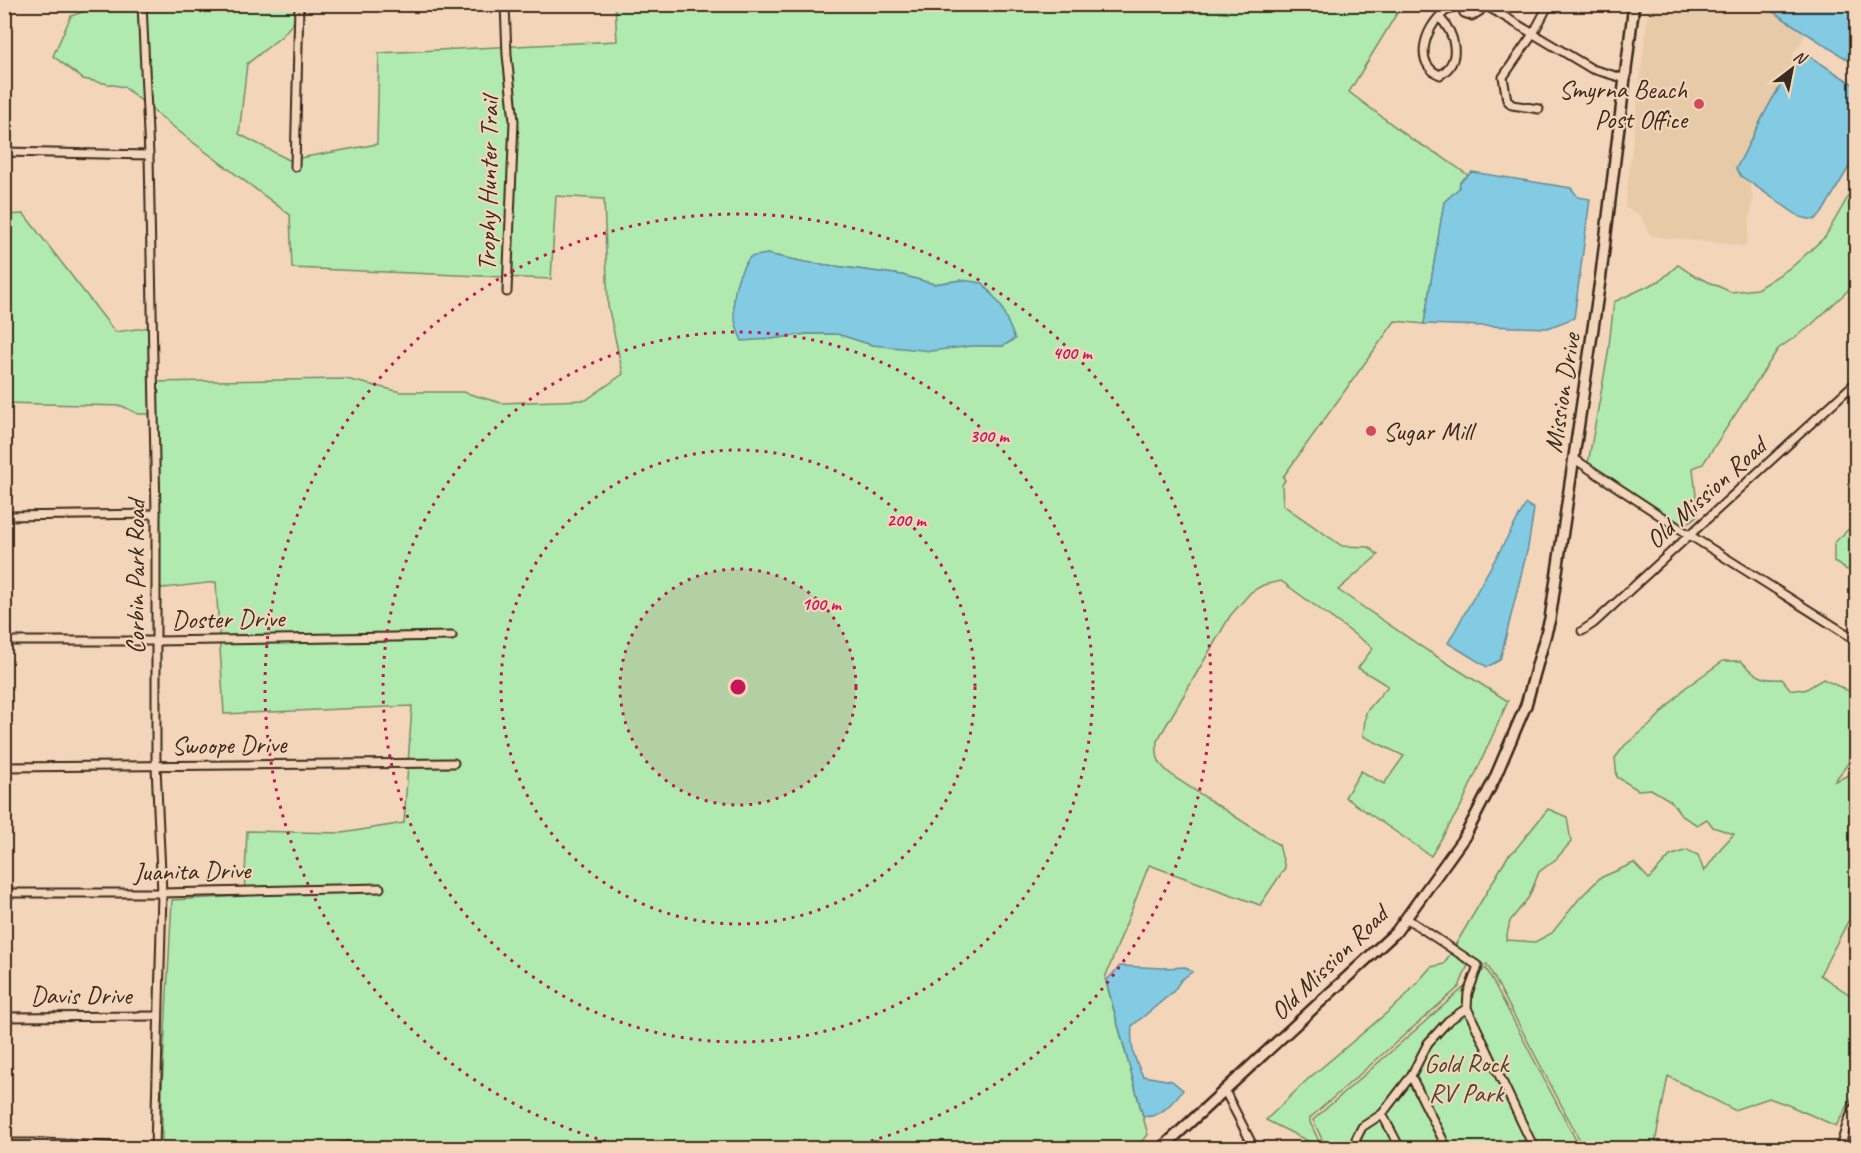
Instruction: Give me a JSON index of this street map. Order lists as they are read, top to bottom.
{
  "streets": {
    "street": [
      "Trophy Hunter Trail",
      "Mission Drive",
      "Old Mission Road",
      "Corbin Park Road",
      "Doster Drive",
      "Swoope Drive",
      "Juanita Drive",
      "Davis Drive"
    ]
  },
  "crossings": [
    ["Mission Drive", "Old Mission Road"],
    ["Corbin Park Road", "Doster Drive"],
    ["Corbin Park Road", "Swoope Drive"],
    ["Corbin Park Road", "Juanita Drive"],
    ["Corbin Park Road", "Davis Drive"]
  ],
  "parks": ["Gold Rock RV Park"],
  "places": ["Smyrna Beach Post Office", "Sugar Mill"],
  "north": "top right",
  "rings": [
    "400 m",
    "300 m",
    "200 m",
    "100 m"
  ]
}
